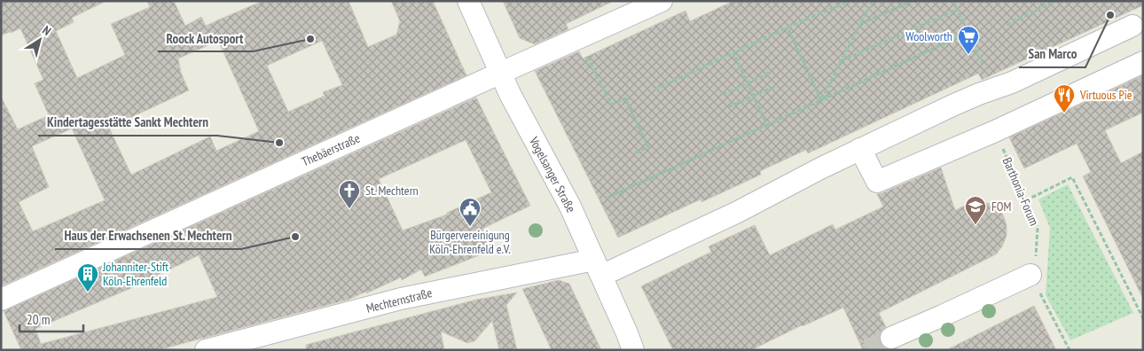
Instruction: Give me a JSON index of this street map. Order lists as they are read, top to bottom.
{
  "streets": {
    "street": ["Thebäerstraße", "Vogelsanger Straße", "Mechternstraße"],
    "path": ["Barthonia-Forum"]
  },
  "crossings": [
    ["Thebäerstraße", "Vogelsanger Straße"],
    ["Vogelsanger Straße", "Mechternstraße"]
  ],
  "places": {
    "other": [
      "San Marco",
      "Roock Autosport",
      "Kindertagesstätte Sankt Mechtern",
      "Haus der Erwachsenen St. Mechtern"
    ],
    "supermarket": ["Woolworth"],
    "restaurant": ["Virtuous Pie"],
    "church": ["St. Mechtern"],
    "school or university": ["FOM"],
    "public building": ["Bürgervereinigung Köln-Ehrenfeld e.V."],
    "building": ["Johanniter-Stift Köln-Ehrenfeld"]
  },
  "scale_bar": "20 m",
  "north": "top right"
}
